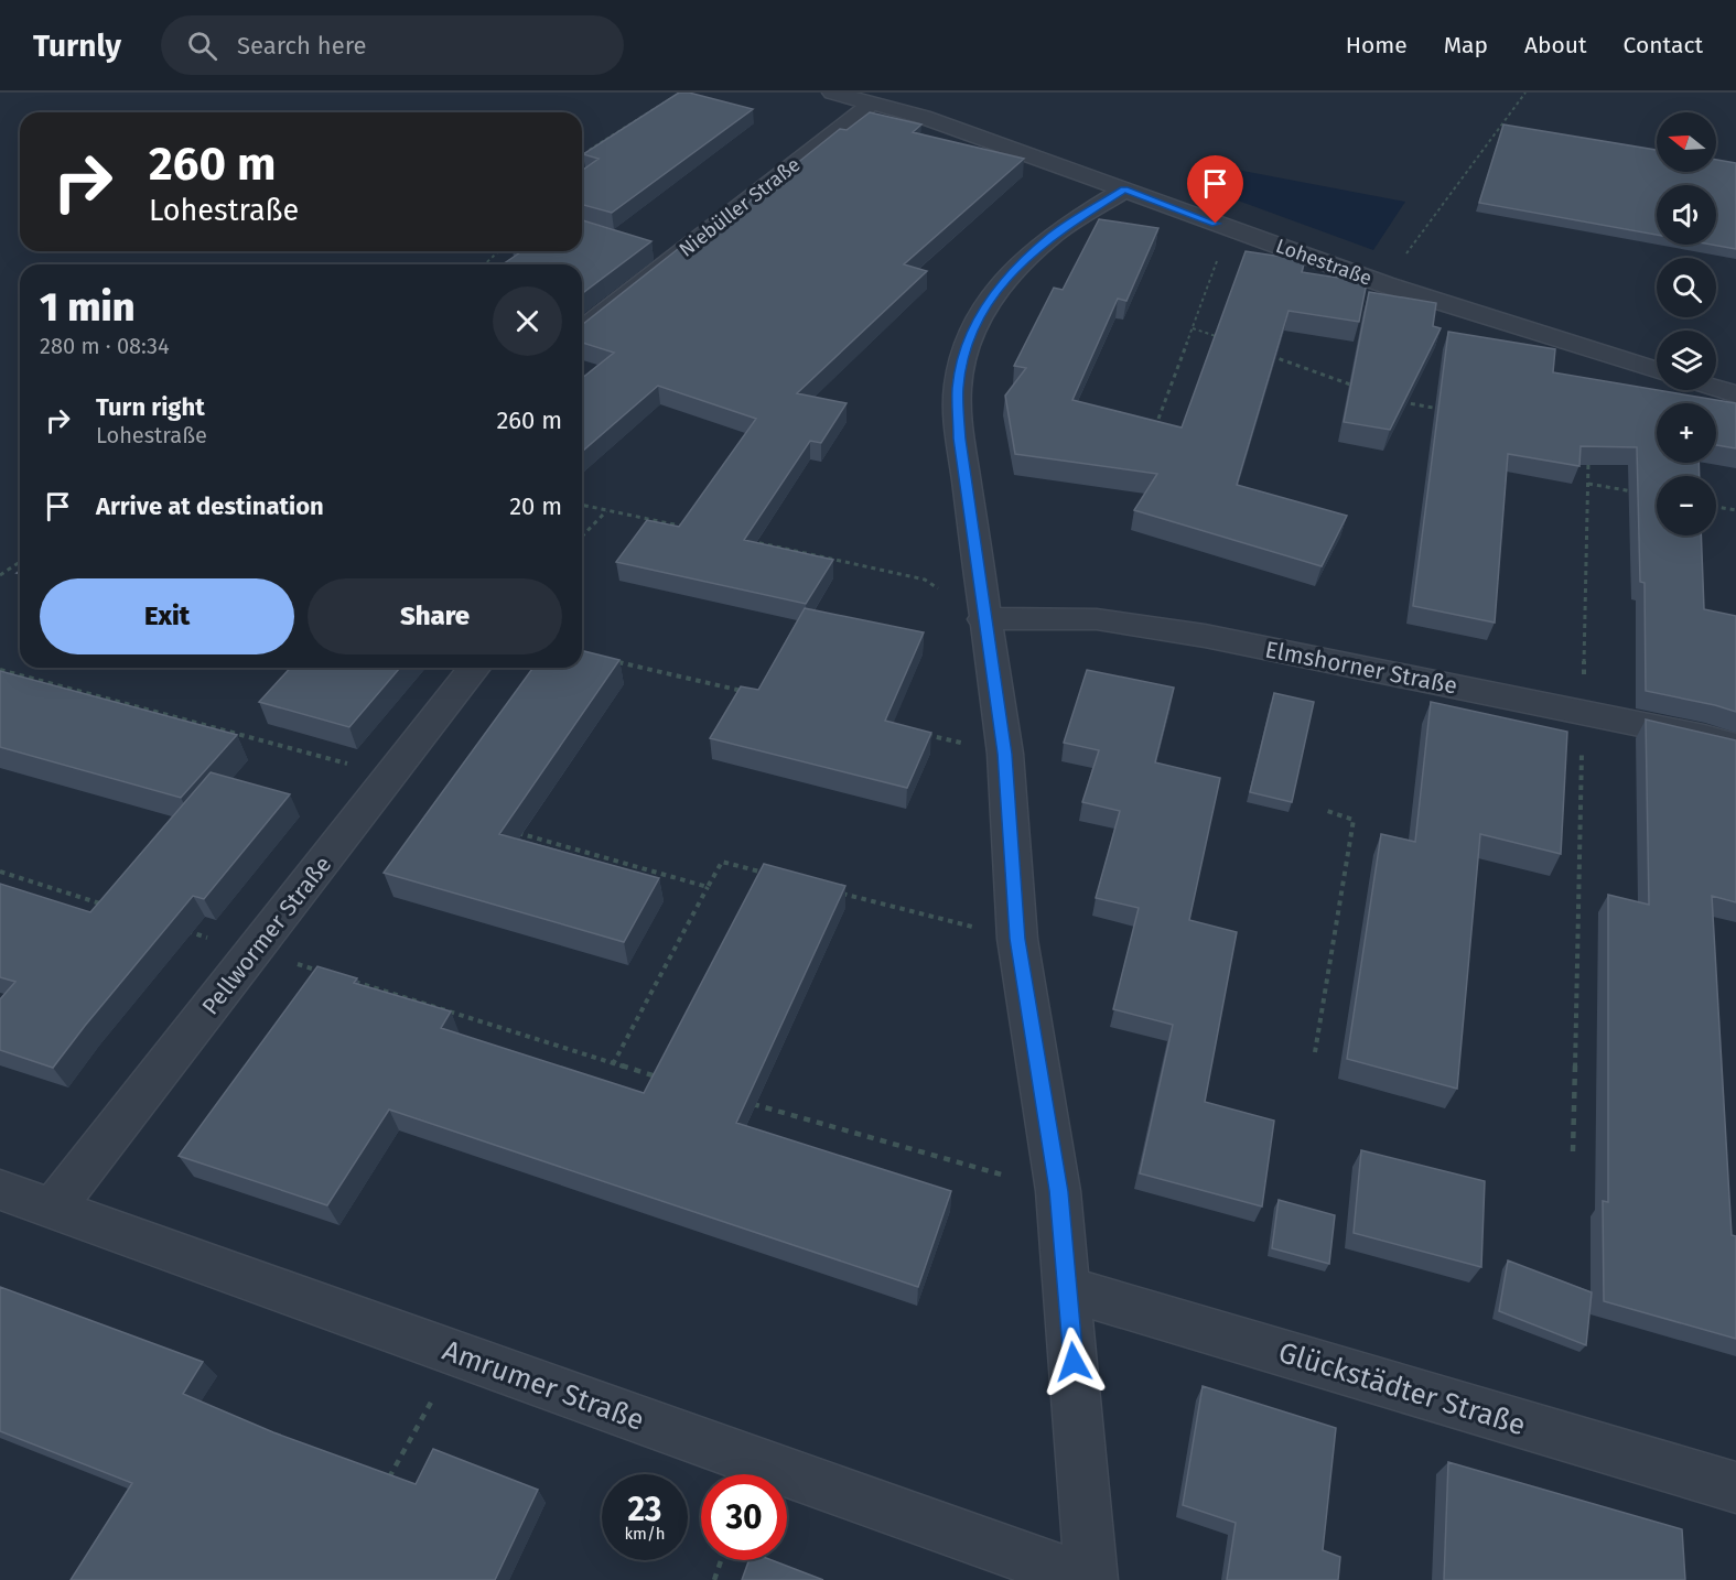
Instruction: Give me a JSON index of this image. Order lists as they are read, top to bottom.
{
  "streets": {
    "street": [
      "Niebüller Straße",
      "Lohestraße",
      "Elmshorner Straße",
      "Pellwormer Straße",
      "Amrumer Straße",
      "Glückstädter Straße"
    ]
  },
  "crossings": [
    ["Niebüller Straße", "Lohestraße"],
    ["Pellwormer Straße", "Amrumer Straße"]
  ],
  "north": "left",
  "page": {
    "header": "Turnly",
    "search": "Search here",
    "nav": [
      "Home",
      "Map",
      "About",
      "Contact"
    ],
    "map_buttons": ["+", "−"],
    "turn": ["260 m", "Lohestraße"],
    "heading": ["1 min", "280 m · 08:34"],
    "list": [
      {
        "name": "Turn right",
        "note": "Lohestraße",
        "value": "260 m"
      },
      {
        "name": "Arrive at destination",
        "value": "20 m"
      }
    ],
    "buttons": ["Exit", "Share"],
    "speed": "23 km/h",
    "limit": "30"
  }
}
